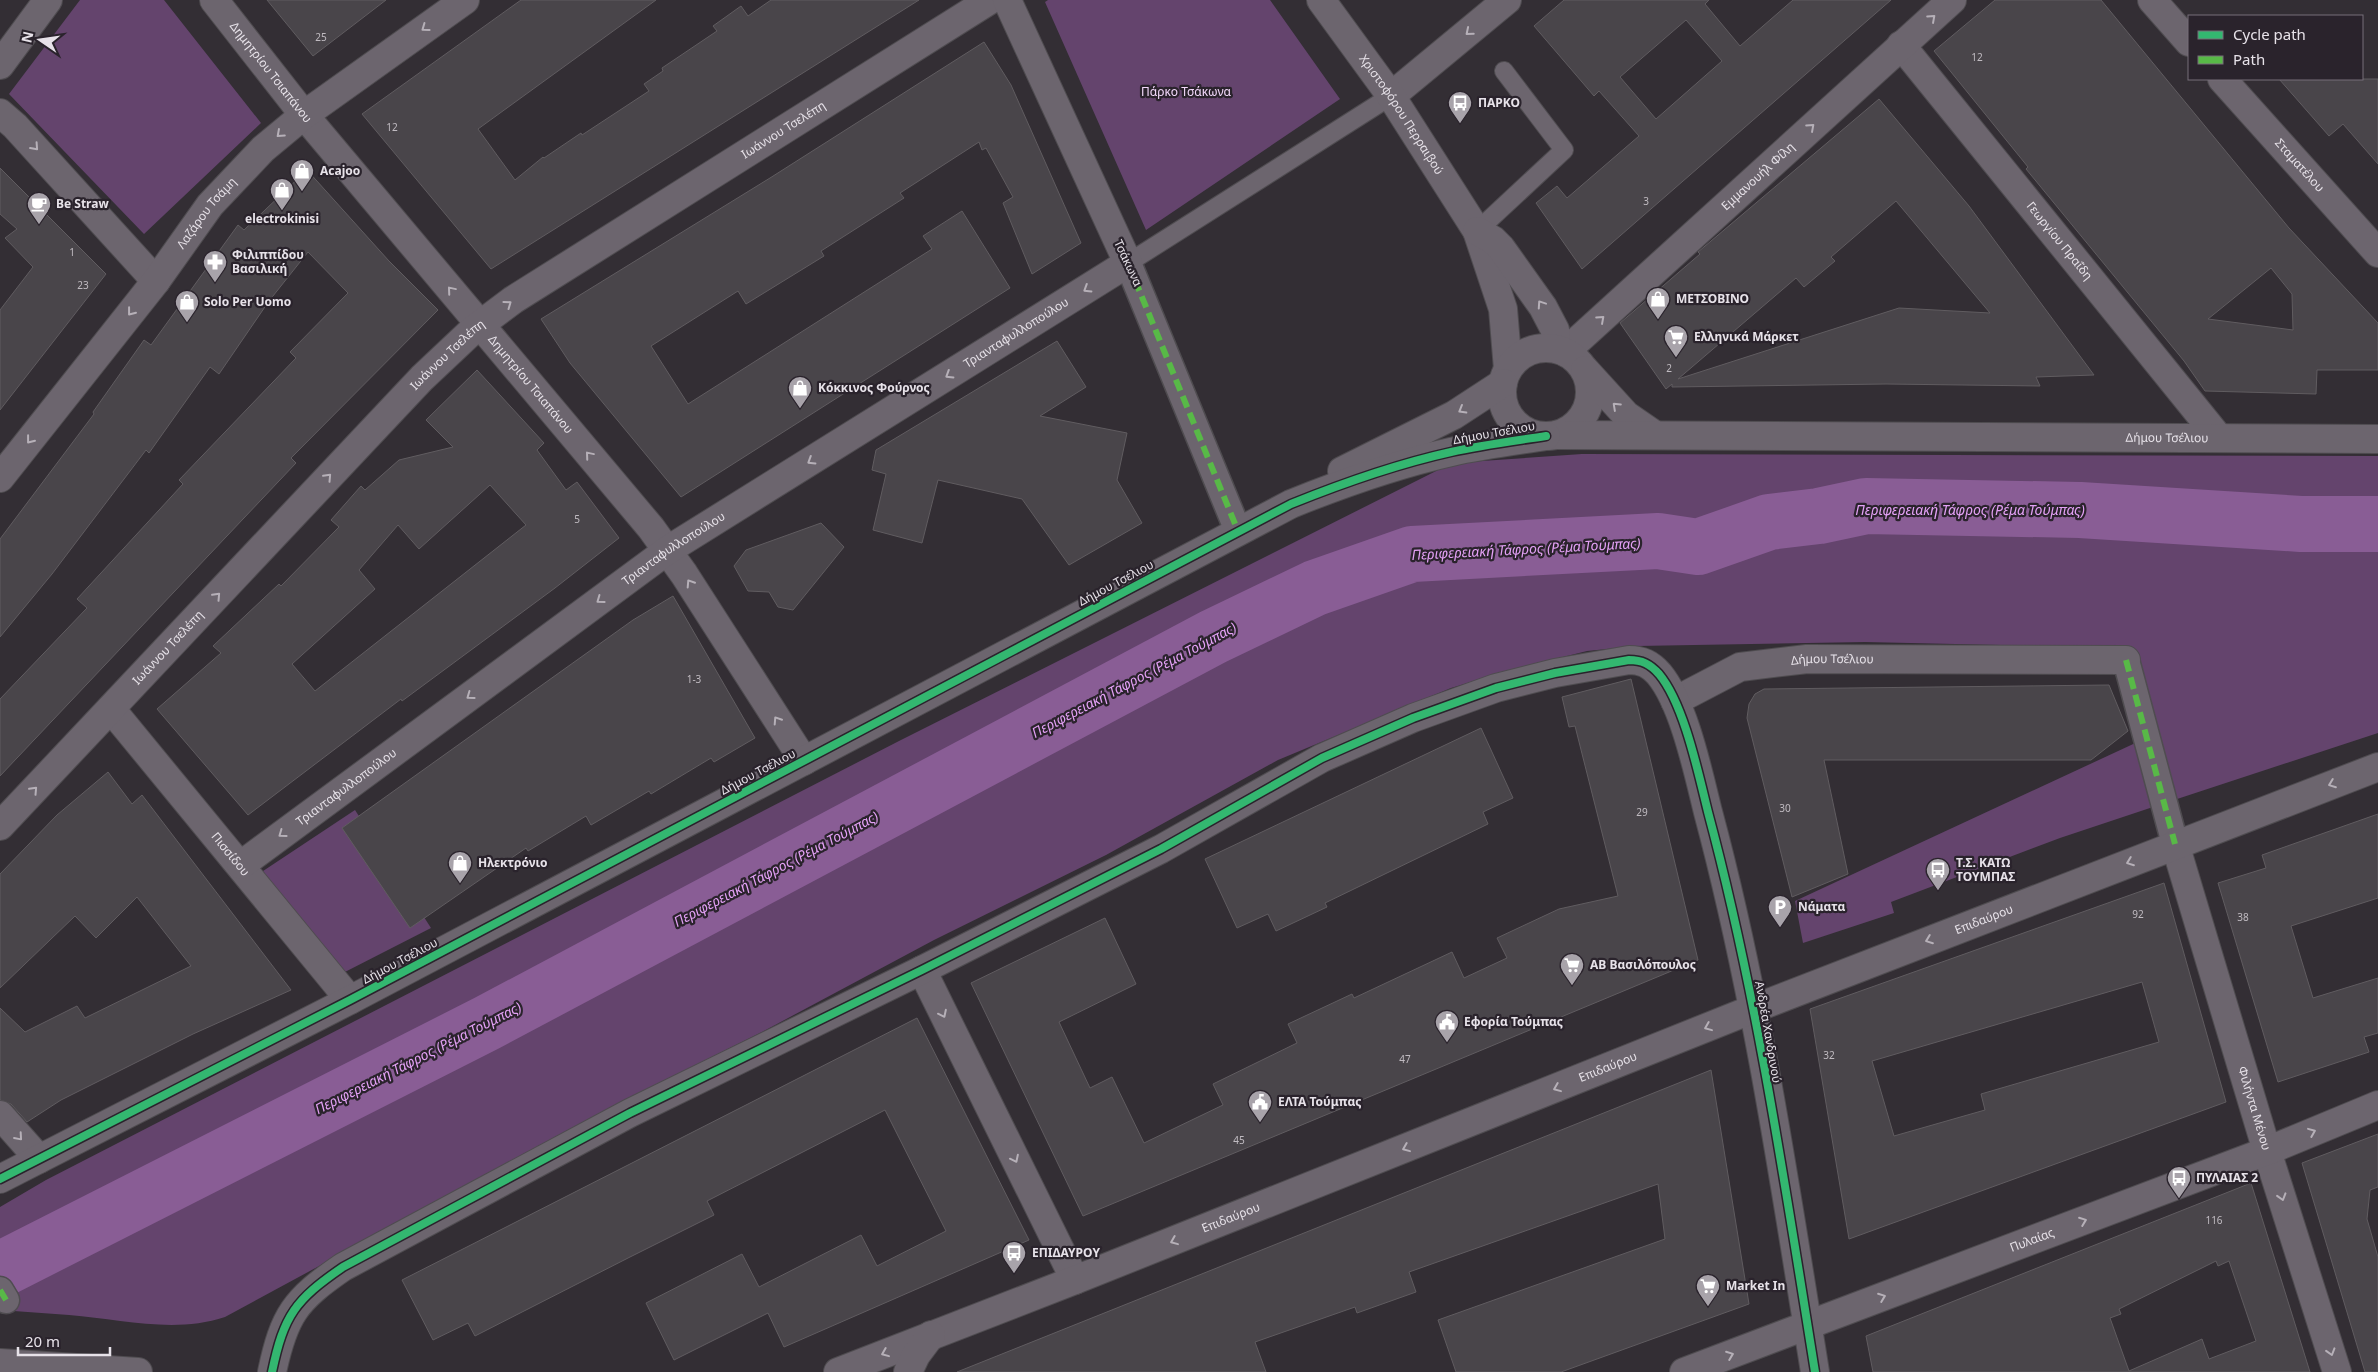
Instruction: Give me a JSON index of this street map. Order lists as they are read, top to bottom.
{
  "streets": {
    "street": [
      "Δημητρίου Τσιαπάνου",
      "Χριστοφόρου Περραιβού",
      "Ιωάννου Τσελέπη",
      "Σταματέλου",
      "Εμμανουήλ Φίλη",
      "Λαζάρου Τσάμη",
      "Γεωργίου Πραΐδη",
      "Τσάκωνα",
      "Τριανταφυλλοπούλου",
      "Δήμου Τσέλιου",
      "Πισσίδου",
      "Επιδαύρου",
      "Ανδρέα Χανδρινού",
      "Φιλήντα Μένου",
      "Πυλαίας"
    ]
  },
  "crossings": [
    ["Δημητρίου Τσιαπάνου", "Ιωάννου Τσελέπη"],
    ["Δημητρίου Τσιαπάνου", "Λαζάρου Τσάμη"],
    ["Δημητρίου Τσιαπάνου", "Τριανταφυλλοπούλου"],
    ["Δημητρίου Τσιαπάνου", "Δήμου Τσέλιου"],
    ["Χριστοφόρου Περραιβού", "Εμμανουήλ Φίλη"],
    ["Χριστοφόρου Περραιβού", "Δήμου Τσέλιου"],
    ["Ιωάννου Τσελέπη", "Πισσίδου"],
    ["Εμμανουήλ Φίλη", "Γεωργίου Πραΐδη"],
    ["Εμμανουήλ Φίλη", "Δήμου Τσέλιου"],
    ["Γεωργίου Πραΐδη", "Δήμου Τσέλιου"],
    ["Τσάκωνα", "Τριανταφυλλοπούλου"],
    ["Τσάκωνα", "Δήμου Τσέλιου"],
    ["Τριανταφυλλοπούλου", "Πισσίδου"],
    ["Δήμου Τσέλιου", "Πισσίδου"],
    ["Δήμου Τσέλιου", "Ανδρέα Χανδρινού"],
    ["Επιδαύρου", "Ανδρέα Χανδρινού"],
    ["Επιδαύρου", "Φιλήντα Μένου"],
    ["Ανδρέα Χανδρινού", "Πυλαίας"],
    ["Φιλήντα Μένου", "Πυλαίας"]
  ],
  "one_way": [
    "Δημητρίου Τσιαπάνου",
    "Ιωάννου Τσελέπη",
    "Εμμανουήλ Φίλη",
    "Λαζάρου Τσάμη",
    "Τριανταφυλλοπούλου",
    "Επιδαύρου",
    "Φιλήντα Μένου",
    "Πυλαίας"
  ],
  "water": ["Περιφερειακή Τάφρος (Ρέμα Τούμπας)"],
  "parks": ["Πάρκο Τσάκωνα"],
  "places": {
    "bus stop": [
      "ΠΑΡΚΟ",
      "Τ.Σ. ΚΑΤΩ ΤΟΥΜΠΑΣ",
      "ΠΥΛΑΙΑΣ 2",
      "ΕΠΙΔΑΥΡΟΥ"
    ],
    "shop": [
      "Acajoo",
      "electrokinisi",
      "ΜΕΤΣΟΒΙΝΟ",
      "Solo Per Uomo",
      "Κόκκινος Φούρνος",
      "Ηλεκτρόνιο"
    ],
    "cafe": ["Be Straw"],
    "pharmacy": ["Φιλιππίδου Βασιλική"],
    "supermarket": ["Ελληνικά Μάρκετ", "ΑΒ Βασιλόπουλος", "Market In"],
    "parking": ["Νάματα"],
    "public building": ["Εφορία Τούμπας", "ΕΛΤΑ Τούμπας"]
  },
  "house_numbers": [
    "25",
    "12",
    "12",
    "3",
    "1",
    "23",
    "2",
    "5",
    "1-3",
    "30",
    "29",
    "92",
    "38",
    "32",
    "47",
    "45",
    "116"
  ],
  "legend": ["Cycle path", "Path"],
  "scale_bar": "20 m",
  "north": "left"
}
